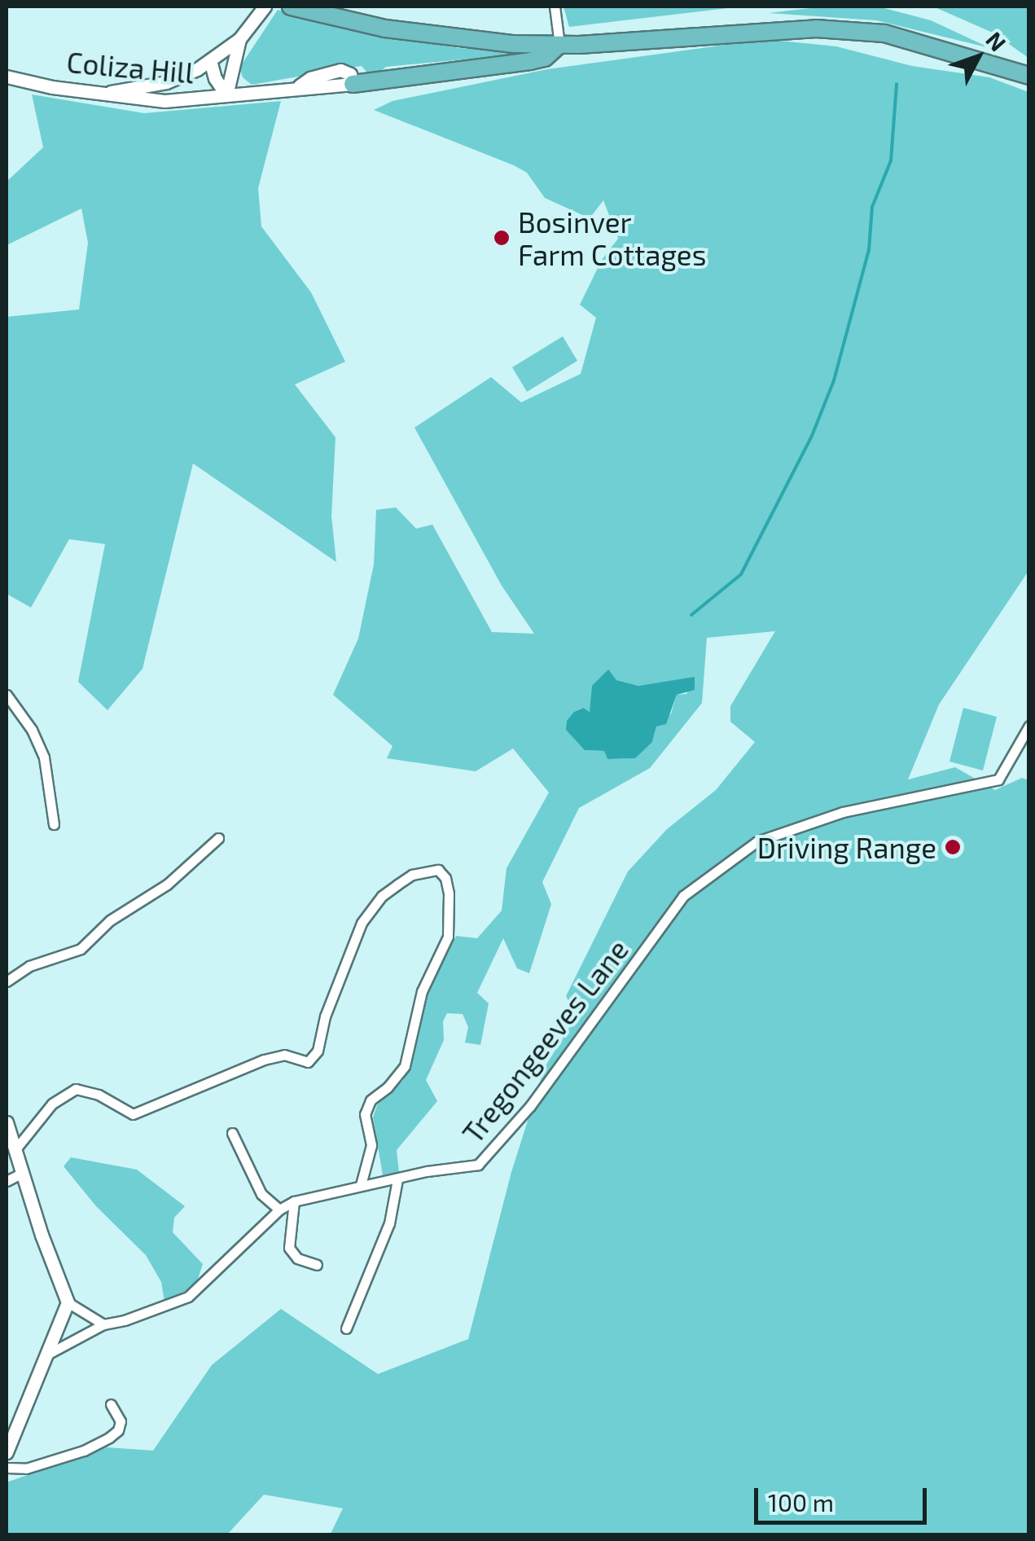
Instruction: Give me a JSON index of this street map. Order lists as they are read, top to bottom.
{
  "streets": {
    "street": ["Coliza Hill", "Tregongeeves Lane"]
  },
  "places": ["Bosinver Farm Cottages", "Driving Range"],
  "scale_bar": "100 m",
  "north": "top right"
}
